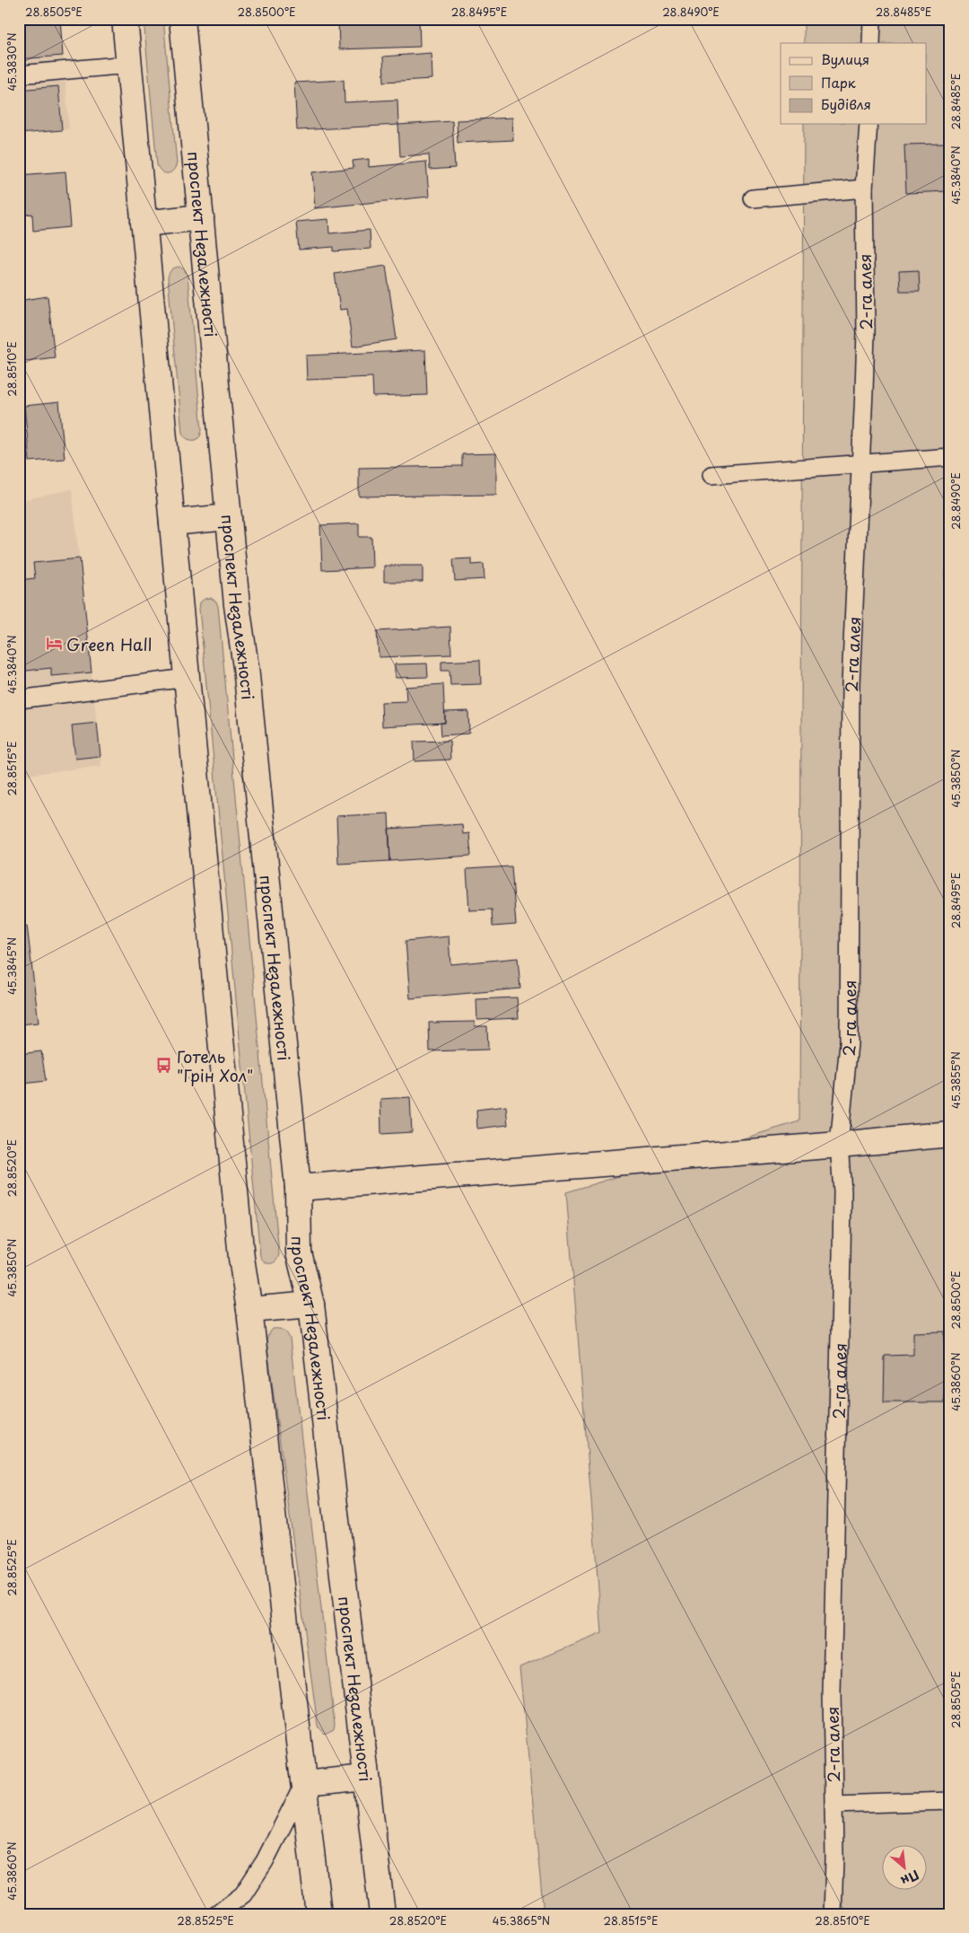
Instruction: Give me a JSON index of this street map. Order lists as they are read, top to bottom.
{
  "streets": {
    "main road": ["проспект Незалежності"],
    "lane": ["2-га алея"]
  },
  "places": {
    "hotel": ["Green Hall"],
    "bus stop": ["Готель \"Грін Хол\""]
  },
  "legend": ["Вулиця", "Парк", "Будівля"],
  "north": "bottom right",
  "coordinates": [
    "28.8505°E",
    "28.8500°E",
    "28.8495°E",
    "28.8490°E",
    "28.8485°E",
    "45.3830°N",
    "45.3840°N",
    "28.8510°E",
    "28.8515°E",
    "45.3850°N",
    "45.3845°N",
    "45.3855°N",
    "28.8520°E",
    "45.3860°N",
    "28.8525°E",
    "45.3865°N"
  ]
}
